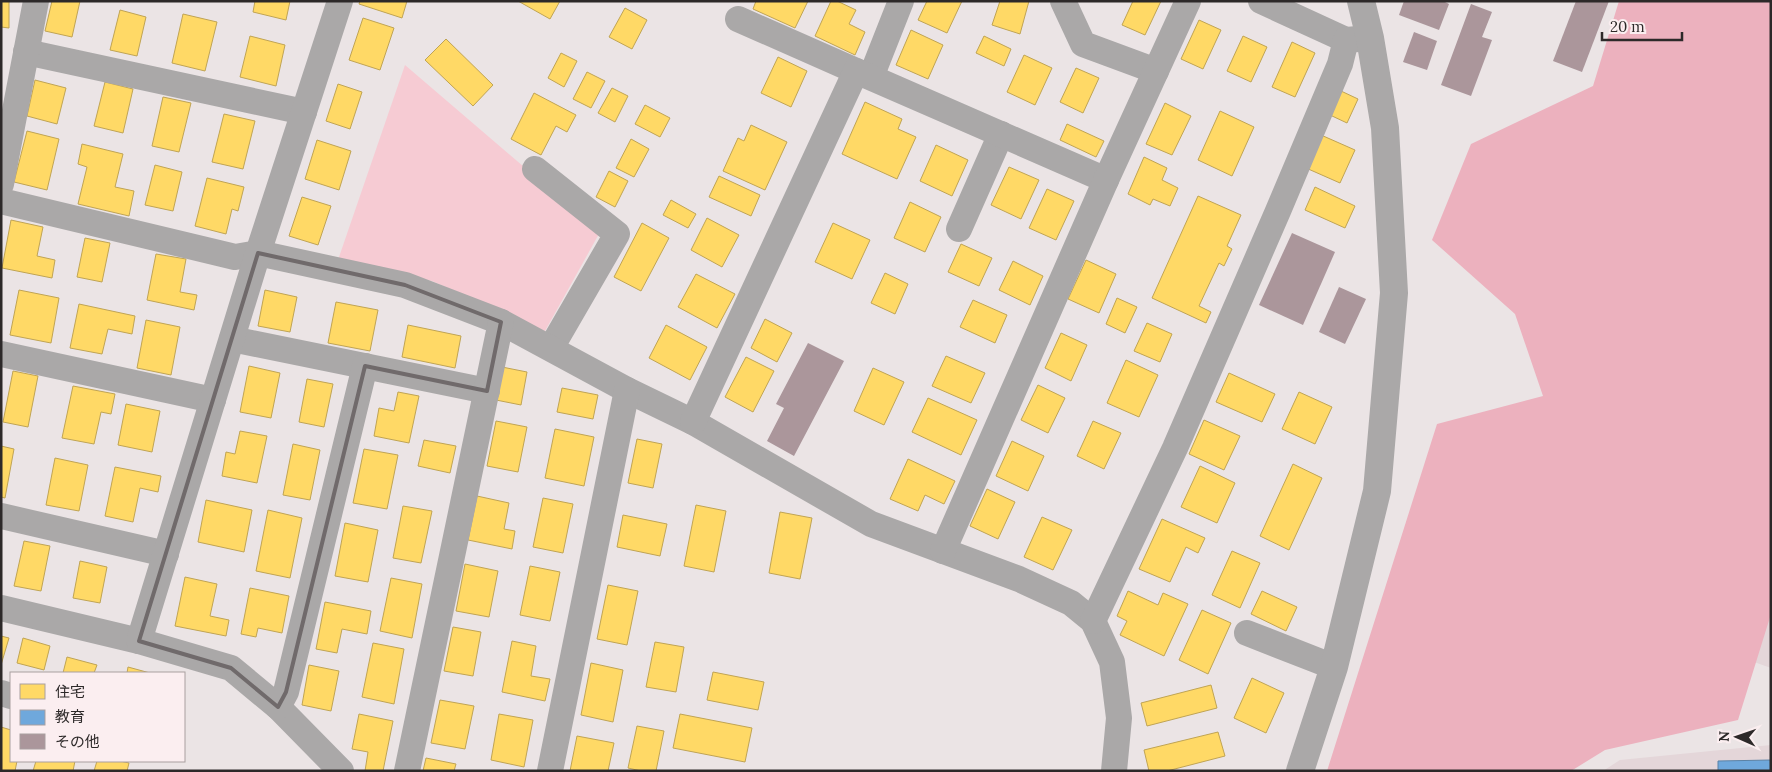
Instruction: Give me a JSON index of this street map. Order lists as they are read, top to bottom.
{
  "legend": ["住宅", "教育", "その他"],
  "scale_bar": "20 m",
  "north": "left"
}
